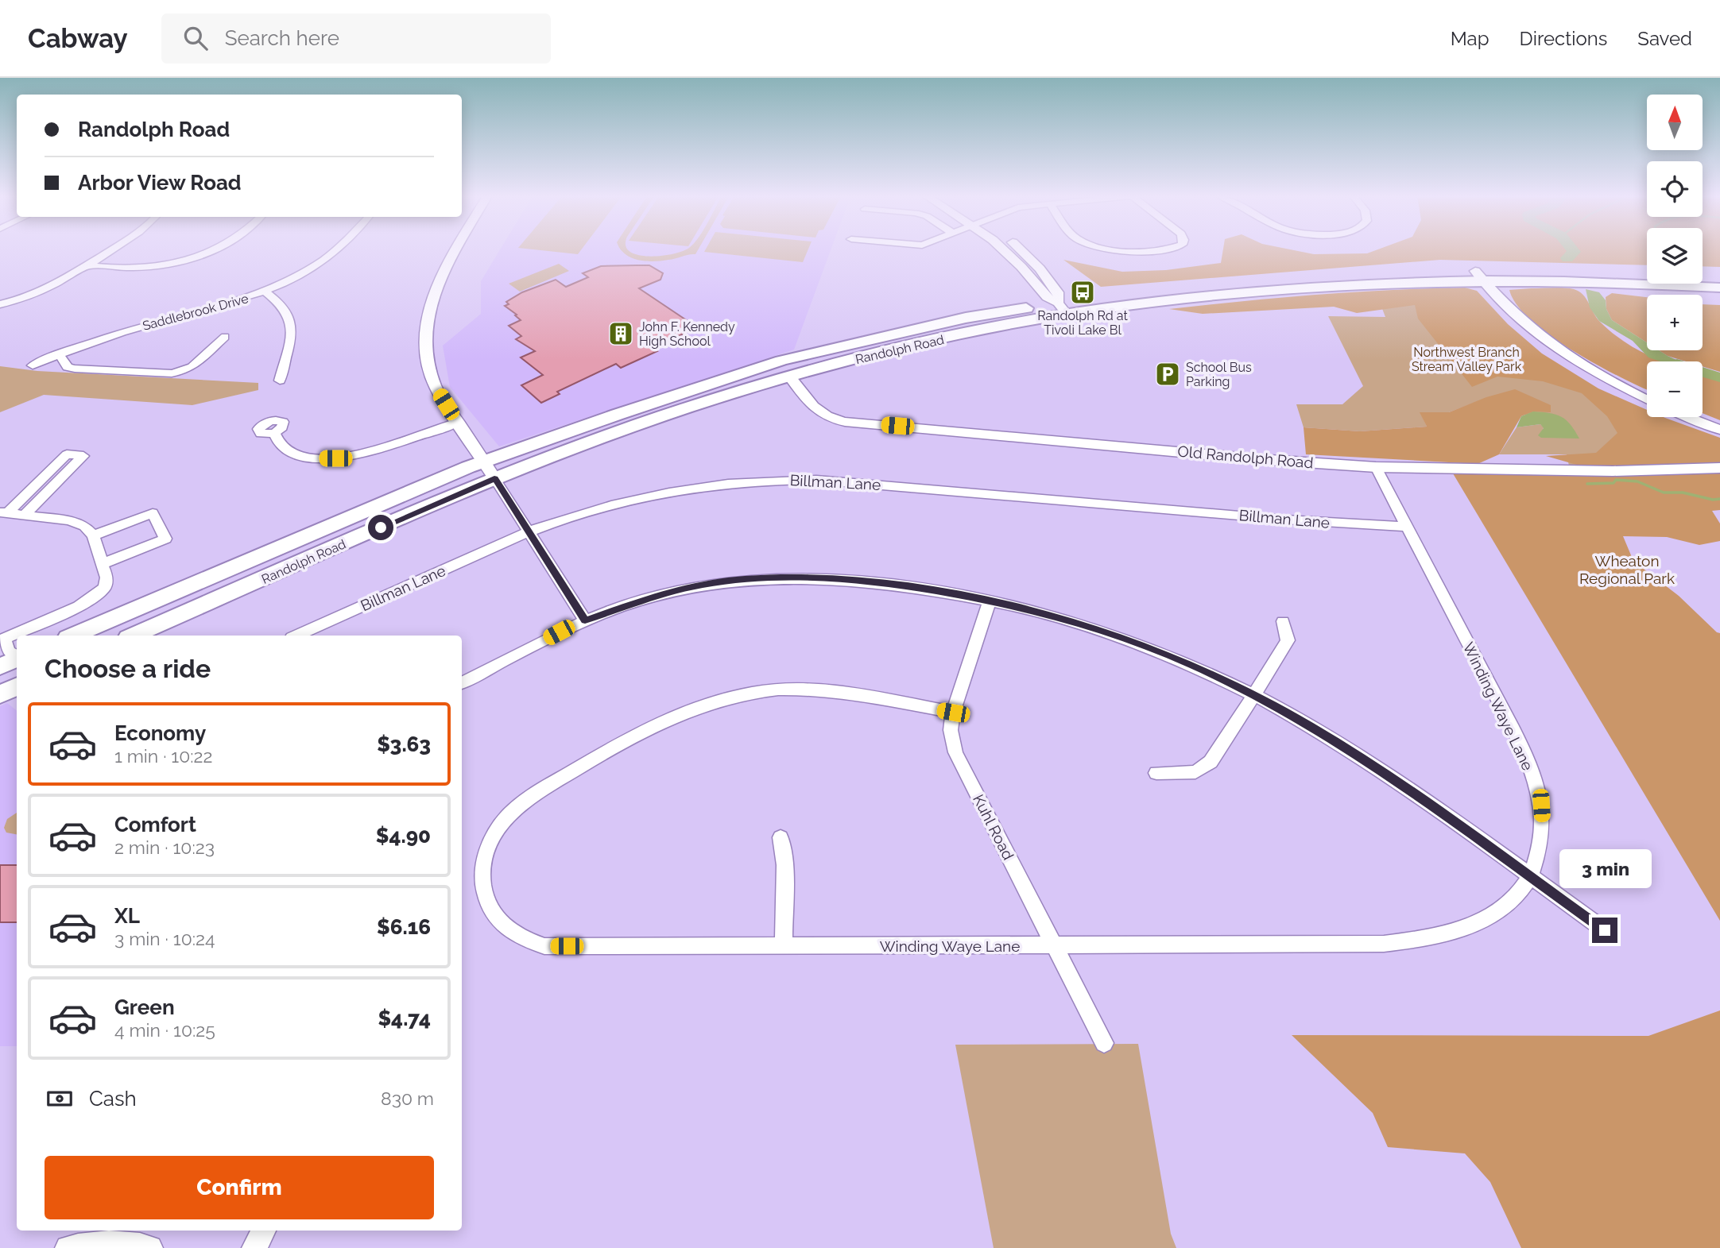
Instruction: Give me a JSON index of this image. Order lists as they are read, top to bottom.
{
  "streets": {
    "main road": ["Randolph Road"],
    "street": [
      "Saddlebrook Drive",
      "Old Randolph Road",
      "Billman Lane",
      "Winding Waye Lane",
      "Kuhl Road"
    ]
  },
  "crossings": [
    ["Randolph Road", "Old Randolph Road"],
    ["Old Randolph Road", "Winding Waye Lane"],
    ["Billman Lane", "Winding Waye Lane"],
    ["Winding Waye Lane", "Kuhl Road"]
  ],
  "parks": ["Northwest Branch Stream Valley Park", "Wheaton Regional Park"],
  "places": {
    "bus stop": ["Randolph Rd at Tivoli Lake Bl"],
    "building": ["John F. Kennedy High School"],
    "parking": ["School Bus Parking"]
  },
  "north": "top",
  "page": {
    "header": "Cabway",
    "search": "Search here",
    "nav": ["Map", "Directions", "Saved"],
    "map_buttons": ["+", "−"],
    "banner": ["Randolph Road", "Arbor View Road"],
    "heading": "Choose a ride",
    "list": [
      {
        "name": "Economy",
        "note": "1 min · 10:22",
        "value": "$3.63"
      },
      {
        "name": "Comfort",
        "note": "2 min · 10:23",
        "value": "$4.90"
      },
      {
        "name": "XL",
        "note": "3 min · 10:24",
        "value": "$6.16"
      },
      {
        "name": "Green",
        "note": "4 min · 10:25",
        "value": "$4.74"
      }
    ],
    "bubble": "3 min",
    "pay": ["Cash", "830 m"],
    "buttons": "Confirm"
  }
}
